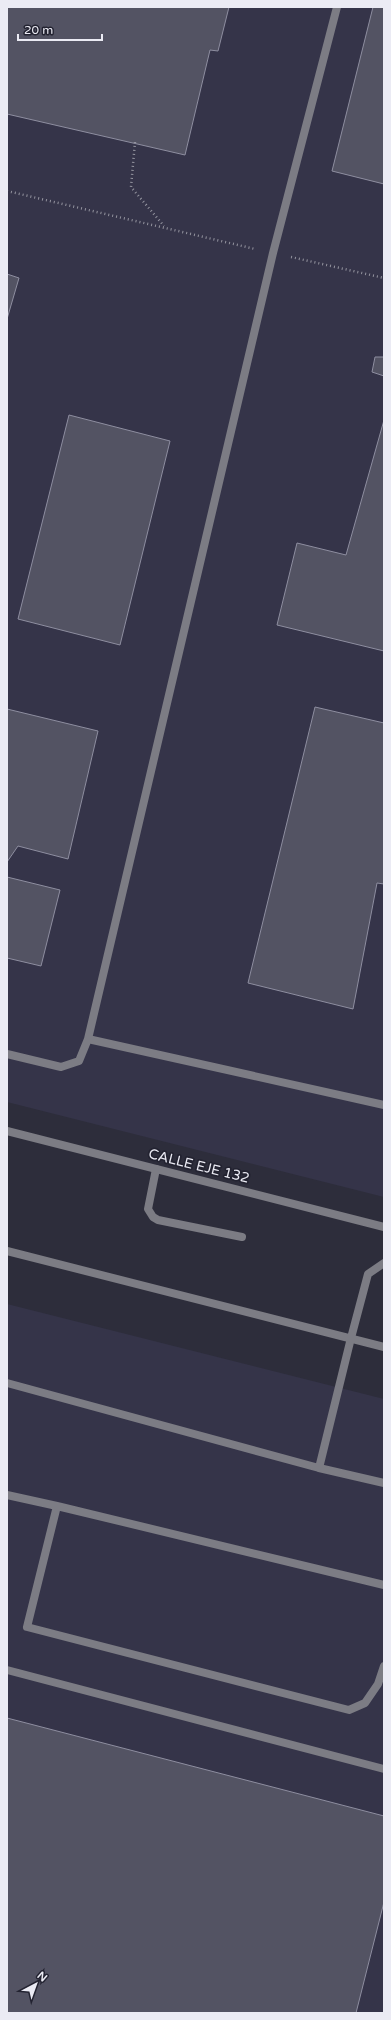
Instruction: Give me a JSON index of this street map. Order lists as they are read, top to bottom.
{
  "streets": {
    "street": ["CALLE EJE 132"]
  },
  "scale_bar": "20 m",
  "north": "top right"
}
